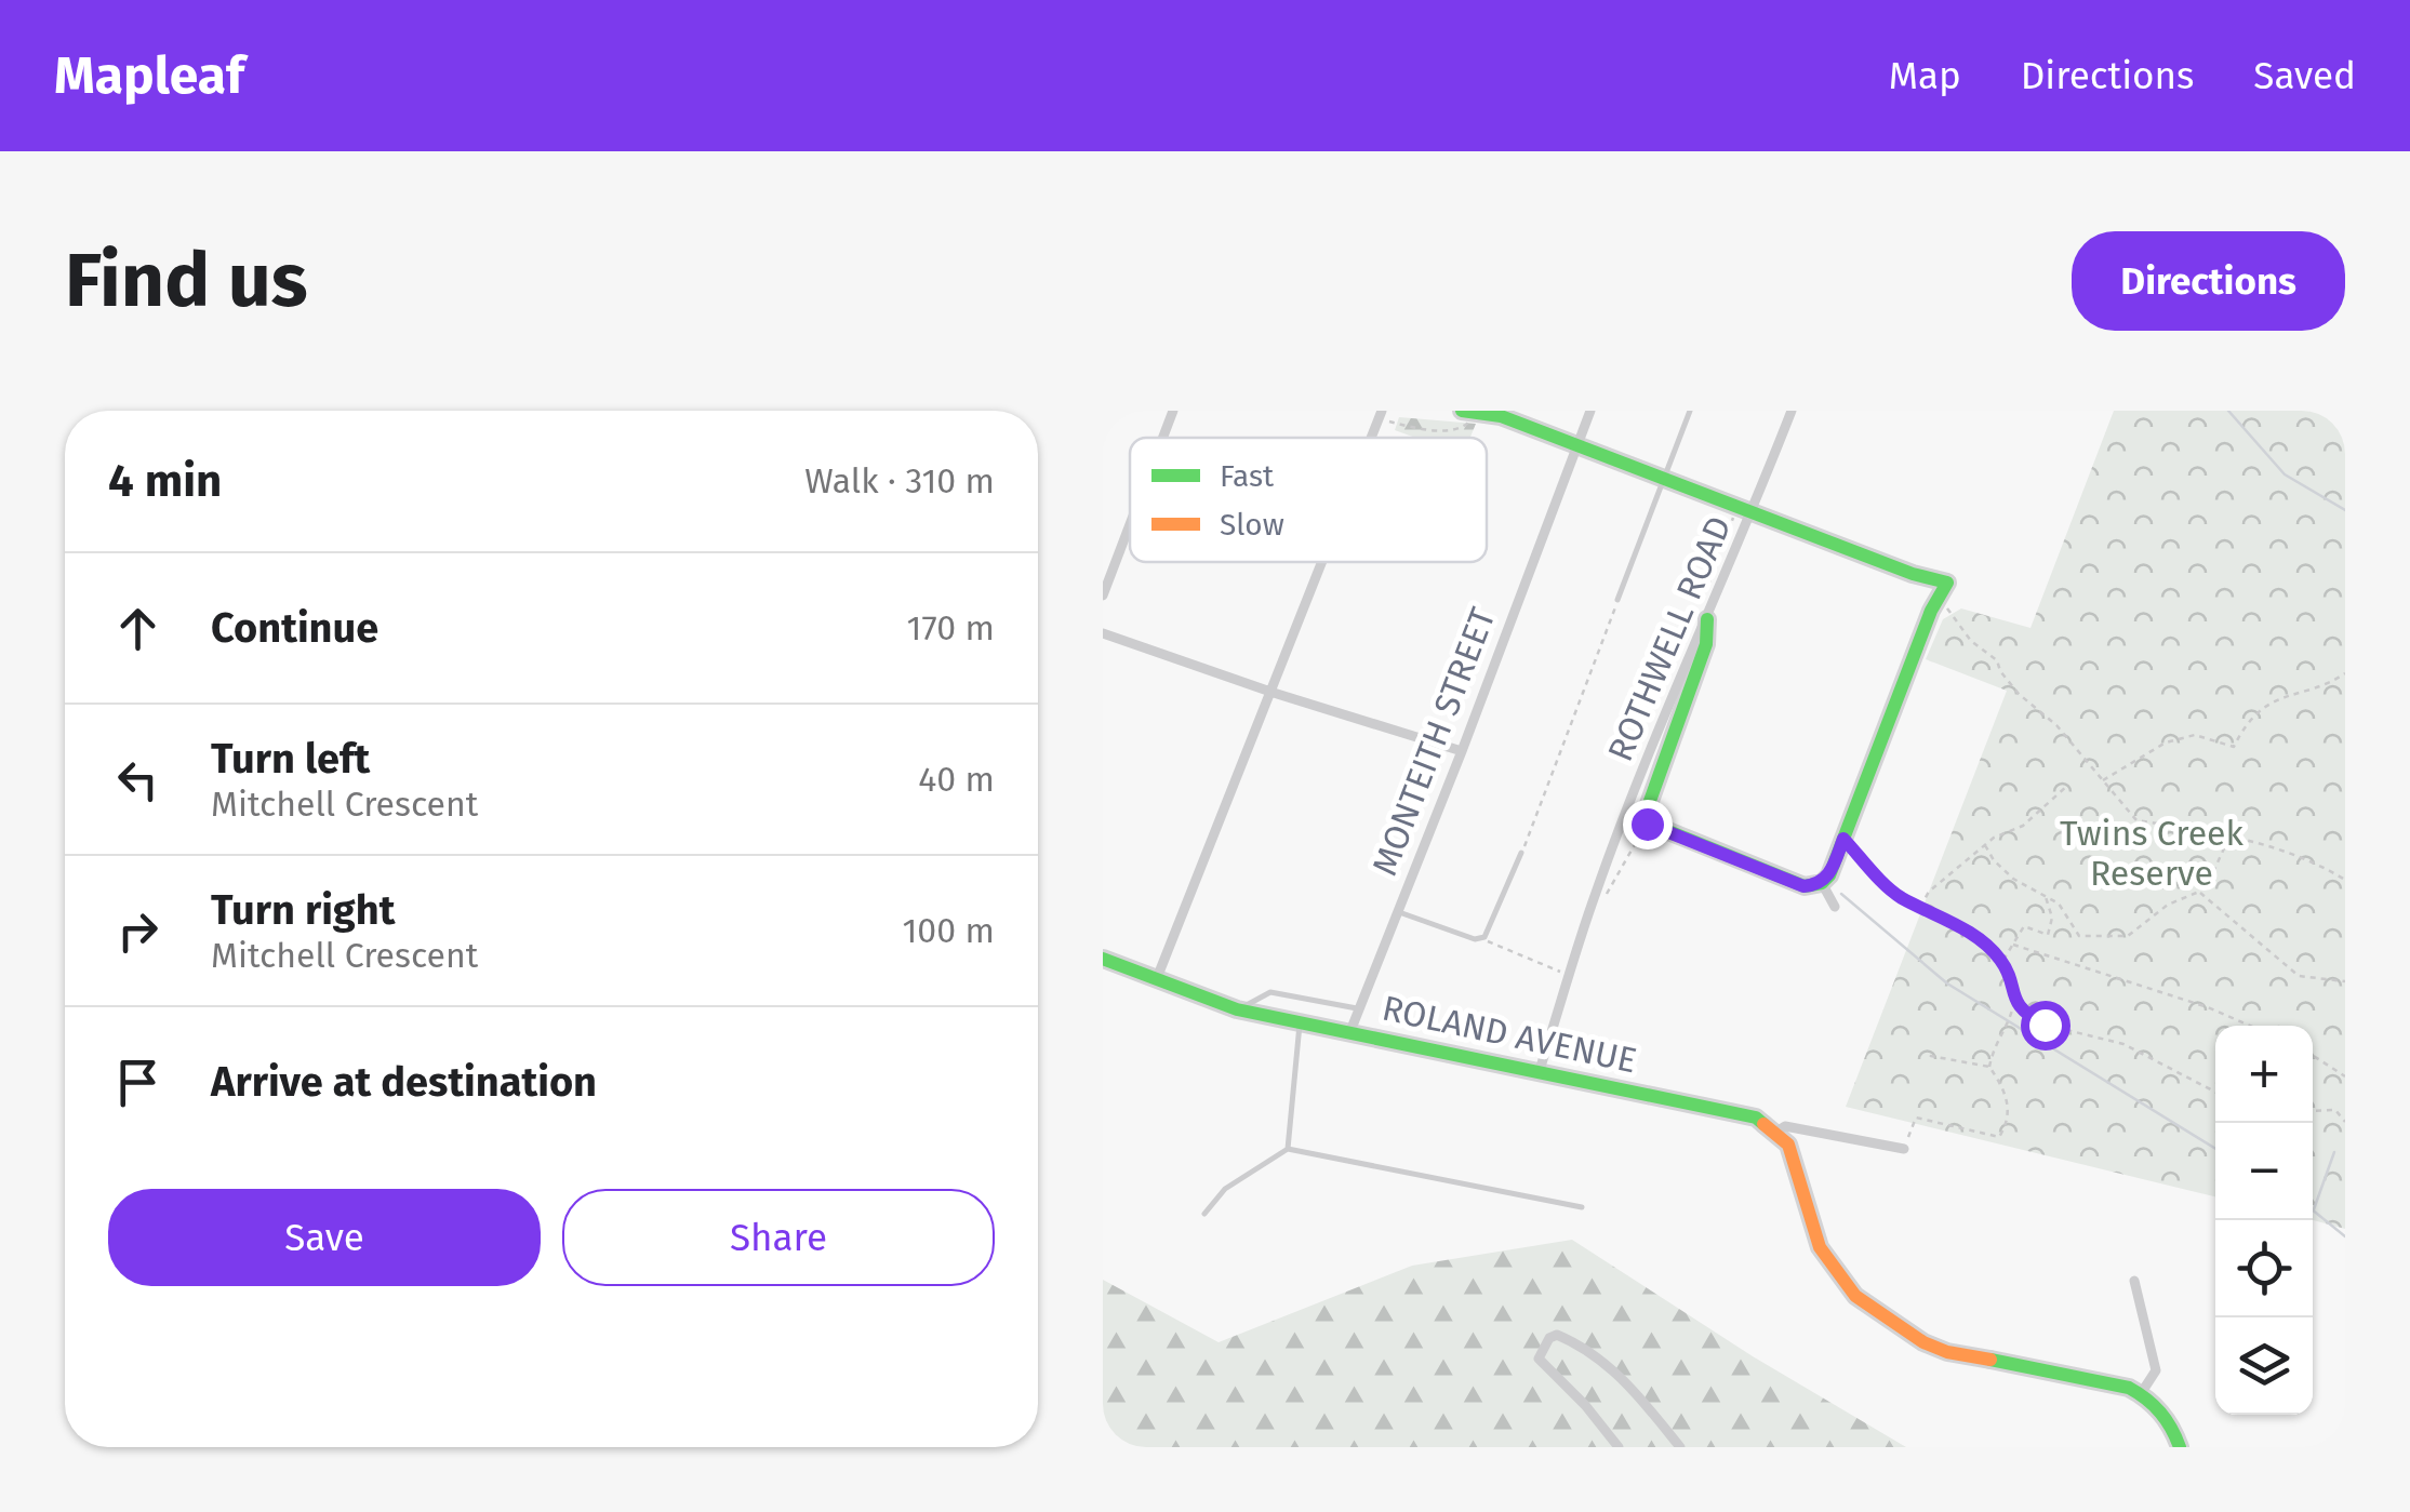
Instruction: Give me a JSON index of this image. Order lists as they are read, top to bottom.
{
  "streets": {
    "street": ["ROTHWELL ROAD", "MONTEITH STREET", "ROLAND AVENUE"]
  },
  "crossings": [
    ["ROTHWELL ROAD", "ROLAND AVENUE"],
    ["MONTEITH STREET", "ROLAND AVENUE"]
  ],
  "parks": ["Twins Creek Reserve"],
  "legend": ["Fast", "Slow"],
  "page": {
    "header": "Mapleaf",
    "nav": ["Map", "Directions", "Saved"],
    "buttons": [
      "Directions",
      ["Save", "Share"]
    ],
    "title": "Find us",
    "heading": ["4 min", "Walk · 310 m"],
    "list": [
      ["Continue", "170 m"],
      ["Turn left", "Mitchell Crescent", "40 m"],
      ["Turn right", "Mitchell Crescent", "100 m"],
      "Arrive at destination"
    ],
    "map_buttons": ["+", "−"]
  }
}
